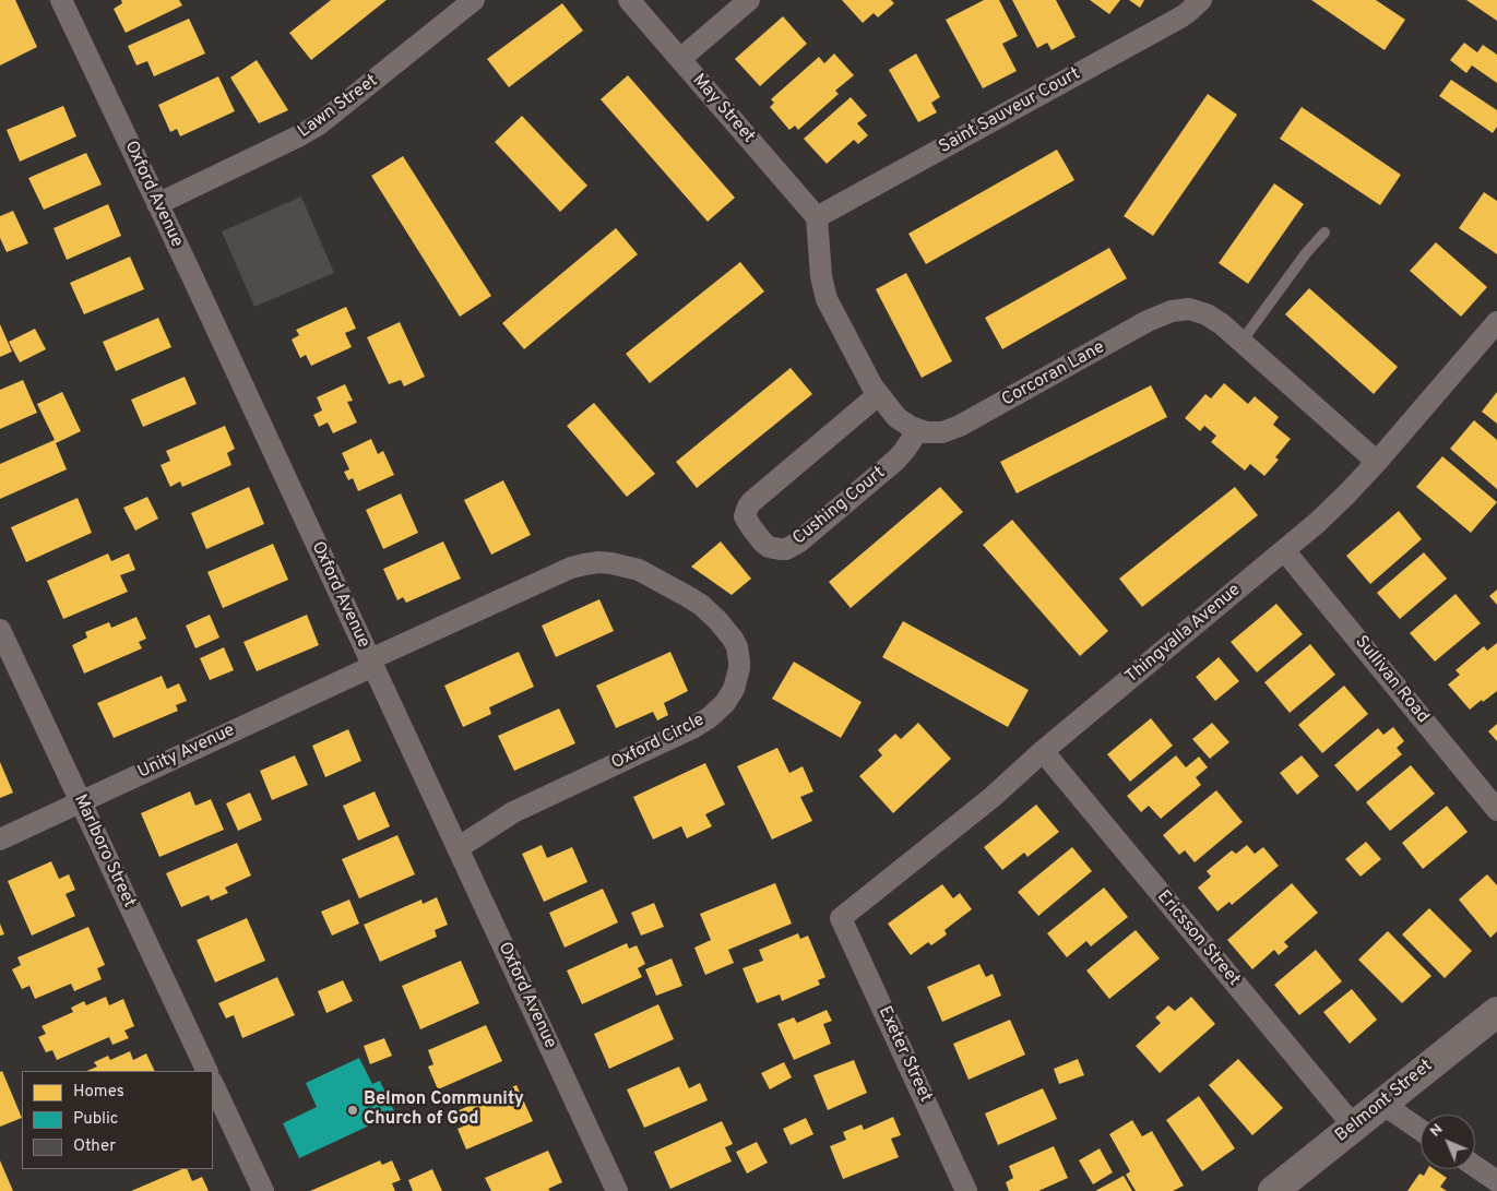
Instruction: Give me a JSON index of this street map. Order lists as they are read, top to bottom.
{
  "streets": {
    "main road": ["Belmont Street"],
    "street": [
      "Lawn Street",
      "May Street",
      "Saint Sauveur Court",
      "Oxford Avenue",
      "Corcoran Lane",
      "Cushing Court",
      "Thingvalla Avenue",
      "Sullivan Road",
      "Oxford Circle",
      "Unity Avenue",
      "Marlboro Street",
      "Ericsson Street",
      "Exeter Street"
    ]
  },
  "crossings": [
    ["Lawn Street", "Oxford Avenue"],
    ["May Street", "Saint Sauveur Court"],
    ["May Street", "Corcoran Lane"],
    ["Saint Sauveur Court", "Corcoran Lane"],
    ["Oxford Avenue", "Oxford Circle"],
    ["Oxford Avenue", "Unity Avenue"],
    ["Corcoran Lane", "Cushing Court"],
    ["Corcoran Lane", "Thingvalla Avenue"],
    ["Thingvalla Avenue", "Sullivan Road"],
    ["Thingvalla Avenue", "Ericsson Street"],
    ["Thingvalla Avenue", "Exeter Street"],
    ["Oxford Circle", "Unity Avenue"],
    ["Unity Avenue", "Marlboro Street"],
    ["Ericsson Street", "Belmont Street"]
  ],
  "places": ["Belmon Community Church of God"],
  "legend": ["Homes", "Public", "Other"],
  "north": "top left"
}
